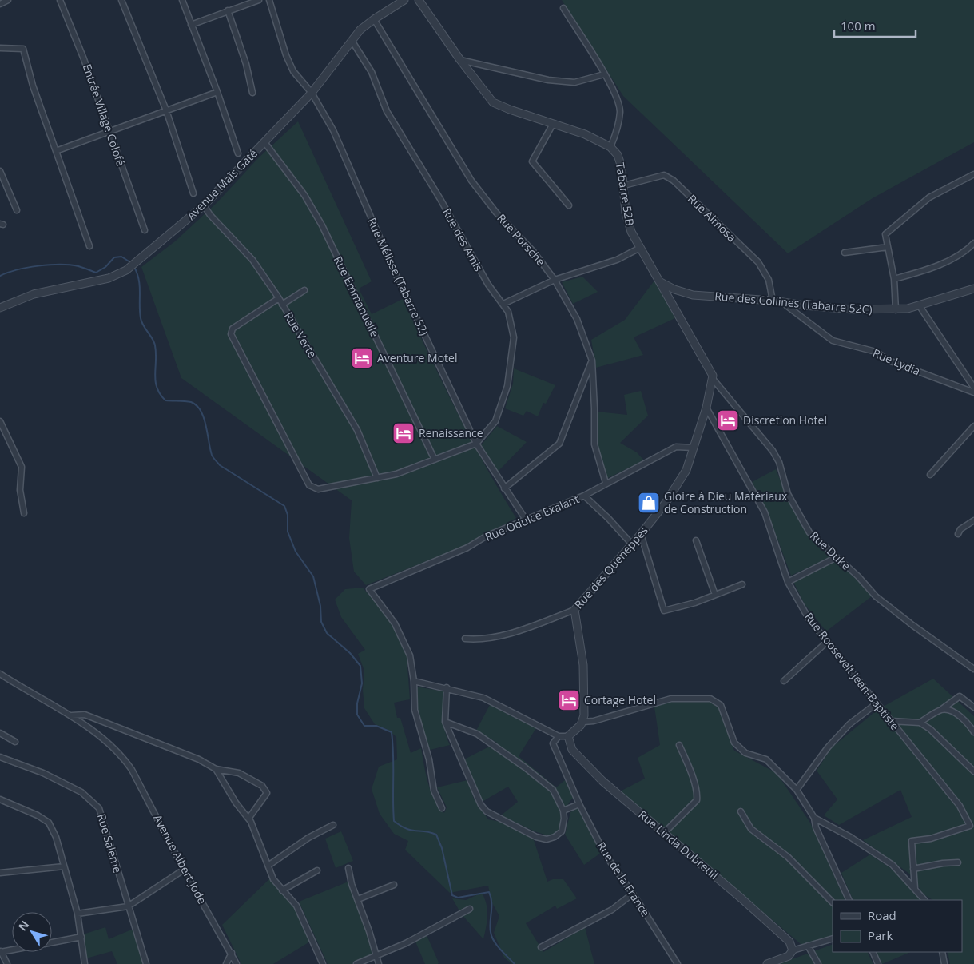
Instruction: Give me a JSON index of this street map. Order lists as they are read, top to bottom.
{
  "streets": {
    "street": [
      "Entrée Village Colofé",
      "Avenue Maïs Gaté",
      "Tabarre 52B",
      "Rue Almosa",
      "Rue des Amis",
      "Rue Porsche",
      "Rue Mélisse (Tabarre 52)",
      "Rue Emmanuelle",
      "Rue des Collines (Tabarre 52C)",
      "Rue Verte",
      "Rue Lydia",
      "Rue Odulce Exalant",
      "Rue Duke",
      "Rue des Queneppes",
      "Rue Roosevelt Jean-Baptiste",
      "Rue Saleme",
      "Rue Linda Dubreuil",
      "Avenue Albert Jode",
      "Rue de la France"
    ]
  },
  "crossings": [
    ["Avenue Maïs Gaté", "Rue des Amis"],
    ["Avenue Maïs Gaté", "Rue Porsche"],
    ["Avenue Maïs Gaté", "Rue Mélisse (Tabarre 52)"],
    ["Avenue Maïs Gaté", "Rue Emmanuelle"],
    ["Avenue Maïs Gaté", "Rue Verte"],
    ["Tabarre 52B", "Rue Almosa"],
    ["Tabarre 52B", "Rue des Collines (Tabarre 52C)"],
    ["Tabarre 52B", "Rue Duke"],
    ["Tabarre 52B", "Rue des Queneppes"],
    ["Rue Almosa", "Rue des Collines (Tabarre 52C)"],
    ["Rue des Amis", "Rue Mélisse (Tabarre 52)"],
    ["Rue Porsche", "Rue Odulce Exalant"],
    ["Rue Mélisse (Tabarre 52)", "Rue Odulce Exalant"],
    ["Rue des Collines (Tabarre 52C)", "Rue Lydia"],
    ["Rue Odulce Exalant", "Rue des Queneppes"],
    ["Rue Duke", "Rue des Queneppes"],
    ["Rue des Queneppes", "Rue Roosevelt Jean-Baptiste"]
  ],
  "places": {
    "hotel": [
      "Aventure Motel",
      "Discretion Hotel",
      "Renaissance",
      "Cortage Hotel"
    ],
    "shop": ["Gloire à Dieu Matériaux de Construction"]
  },
  "legend": ["Road", "Park"],
  "scale_bar": "100 m",
  "north": "top left"
}
